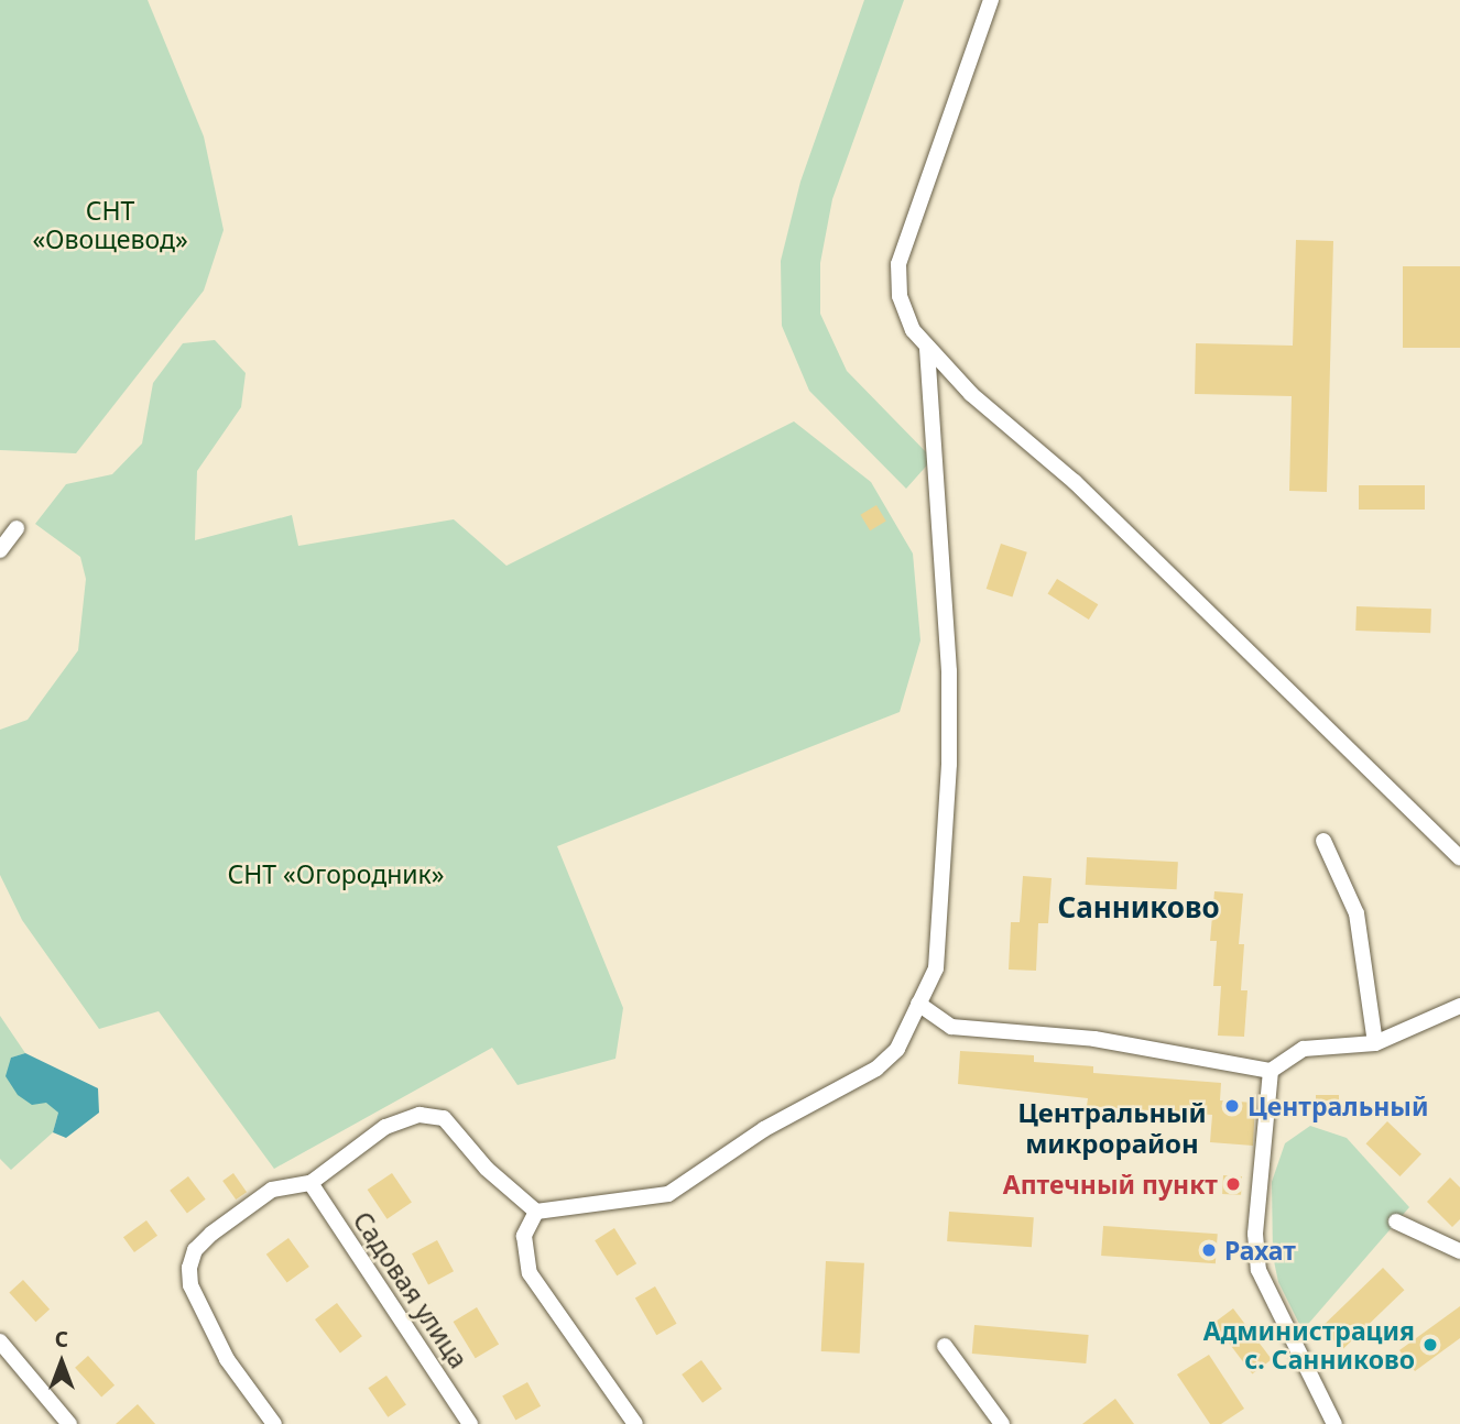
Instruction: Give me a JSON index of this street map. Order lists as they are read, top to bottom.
{
  "streets": {
    "street": ["Садовая улица"]
  },
  "districts": ["Санниково", "Центральный микрорайон"],
  "parks": ["СНТ «Овощевод»", "СНТ «Огородник»"],
  "places": [
    "Центральный",
    "Аптечный пункт",
    "Рахат",
    "Администрация с. Санниково"
  ],
  "north": "top"
}
